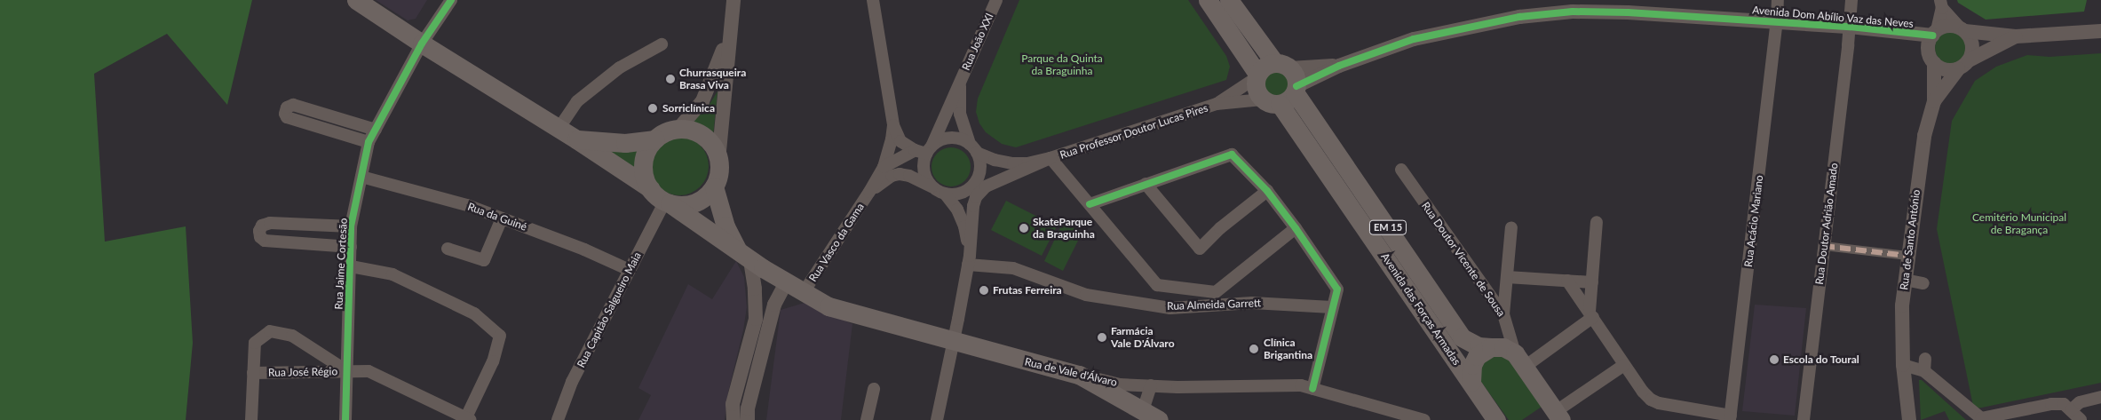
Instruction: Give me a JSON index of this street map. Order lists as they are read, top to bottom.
{
  "streets": {
    "main road": ["EM 15", "Avenida das Forças Armadas", "Rua de Vale d'Álvaro"],
    "street": [
      "Avenida Dom Abílio Vaz das Neves",
      "Rua João XXI",
      "Rua Professor Doutor Lucas Pires",
      "Rua da Guiné",
      "Rua Acácio Mariano",
      "Rua Doutor Adrião Amado",
      "Rua de Santo António",
      "Rua Vasco da Gama",
      "Rua Doutor Vicente de Sousa",
      "Rua Jaime Cortesão",
      "Rua Almeida Garrett",
      "Rua Capitão Salgueiro Maia",
      "Rua José Régio"
    ]
  },
  "crossings": [
    ["Avenida Dom Abílio Vaz das Neves", "Rua Acácio Mariano"],
    ["Avenida Dom Abílio Vaz das Neves", "Rua Doutor Adrião Amado"],
    ["Avenida Dom Abílio Vaz das Neves", "Rua de Santo António"],
    ["Rua João XXI", "Rua Professor Doutor Lucas Pires"],
    ["Rua João XXI", "Rua Vasco da Gama"],
    ["Rua Professor Doutor Lucas Pires", "Rua Vasco da Gama"],
    ["Rua Professor Doutor Lucas Pires", "Avenida das Forças Armadas"],
    ["Rua da Guiné", "Rua Jaime Cortesão"],
    ["Rua da Guiné", "Rua Capitão Salgueiro Maia"],
    ["Rua Vasco da Gama", "Rua de Vale d'Álvaro"],
    ["Rua Doutor Vicente de Sousa", "Avenida das Forças Armadas"],
    ["Rua Jaime Cortesão", "Rua José Régio"],
    ["Rua Capitão Salgueiro Maia", "Rua de Vale d'Álvaro"]
  ],
  "parks": ["Parque da Quinta da Braguinha", "Cemitério Municipal de Bragança"],
  "places": [
    "Churrasqueira Brasa Viva",
    "Sorriclínica",
    "SkateParque da Braguinha",
    "Frutas Ferreira",
    "Farmácia Vale D'Álvaro",
    "Clínica Brigantina",
    "Escola do Toural"
  ]
}
